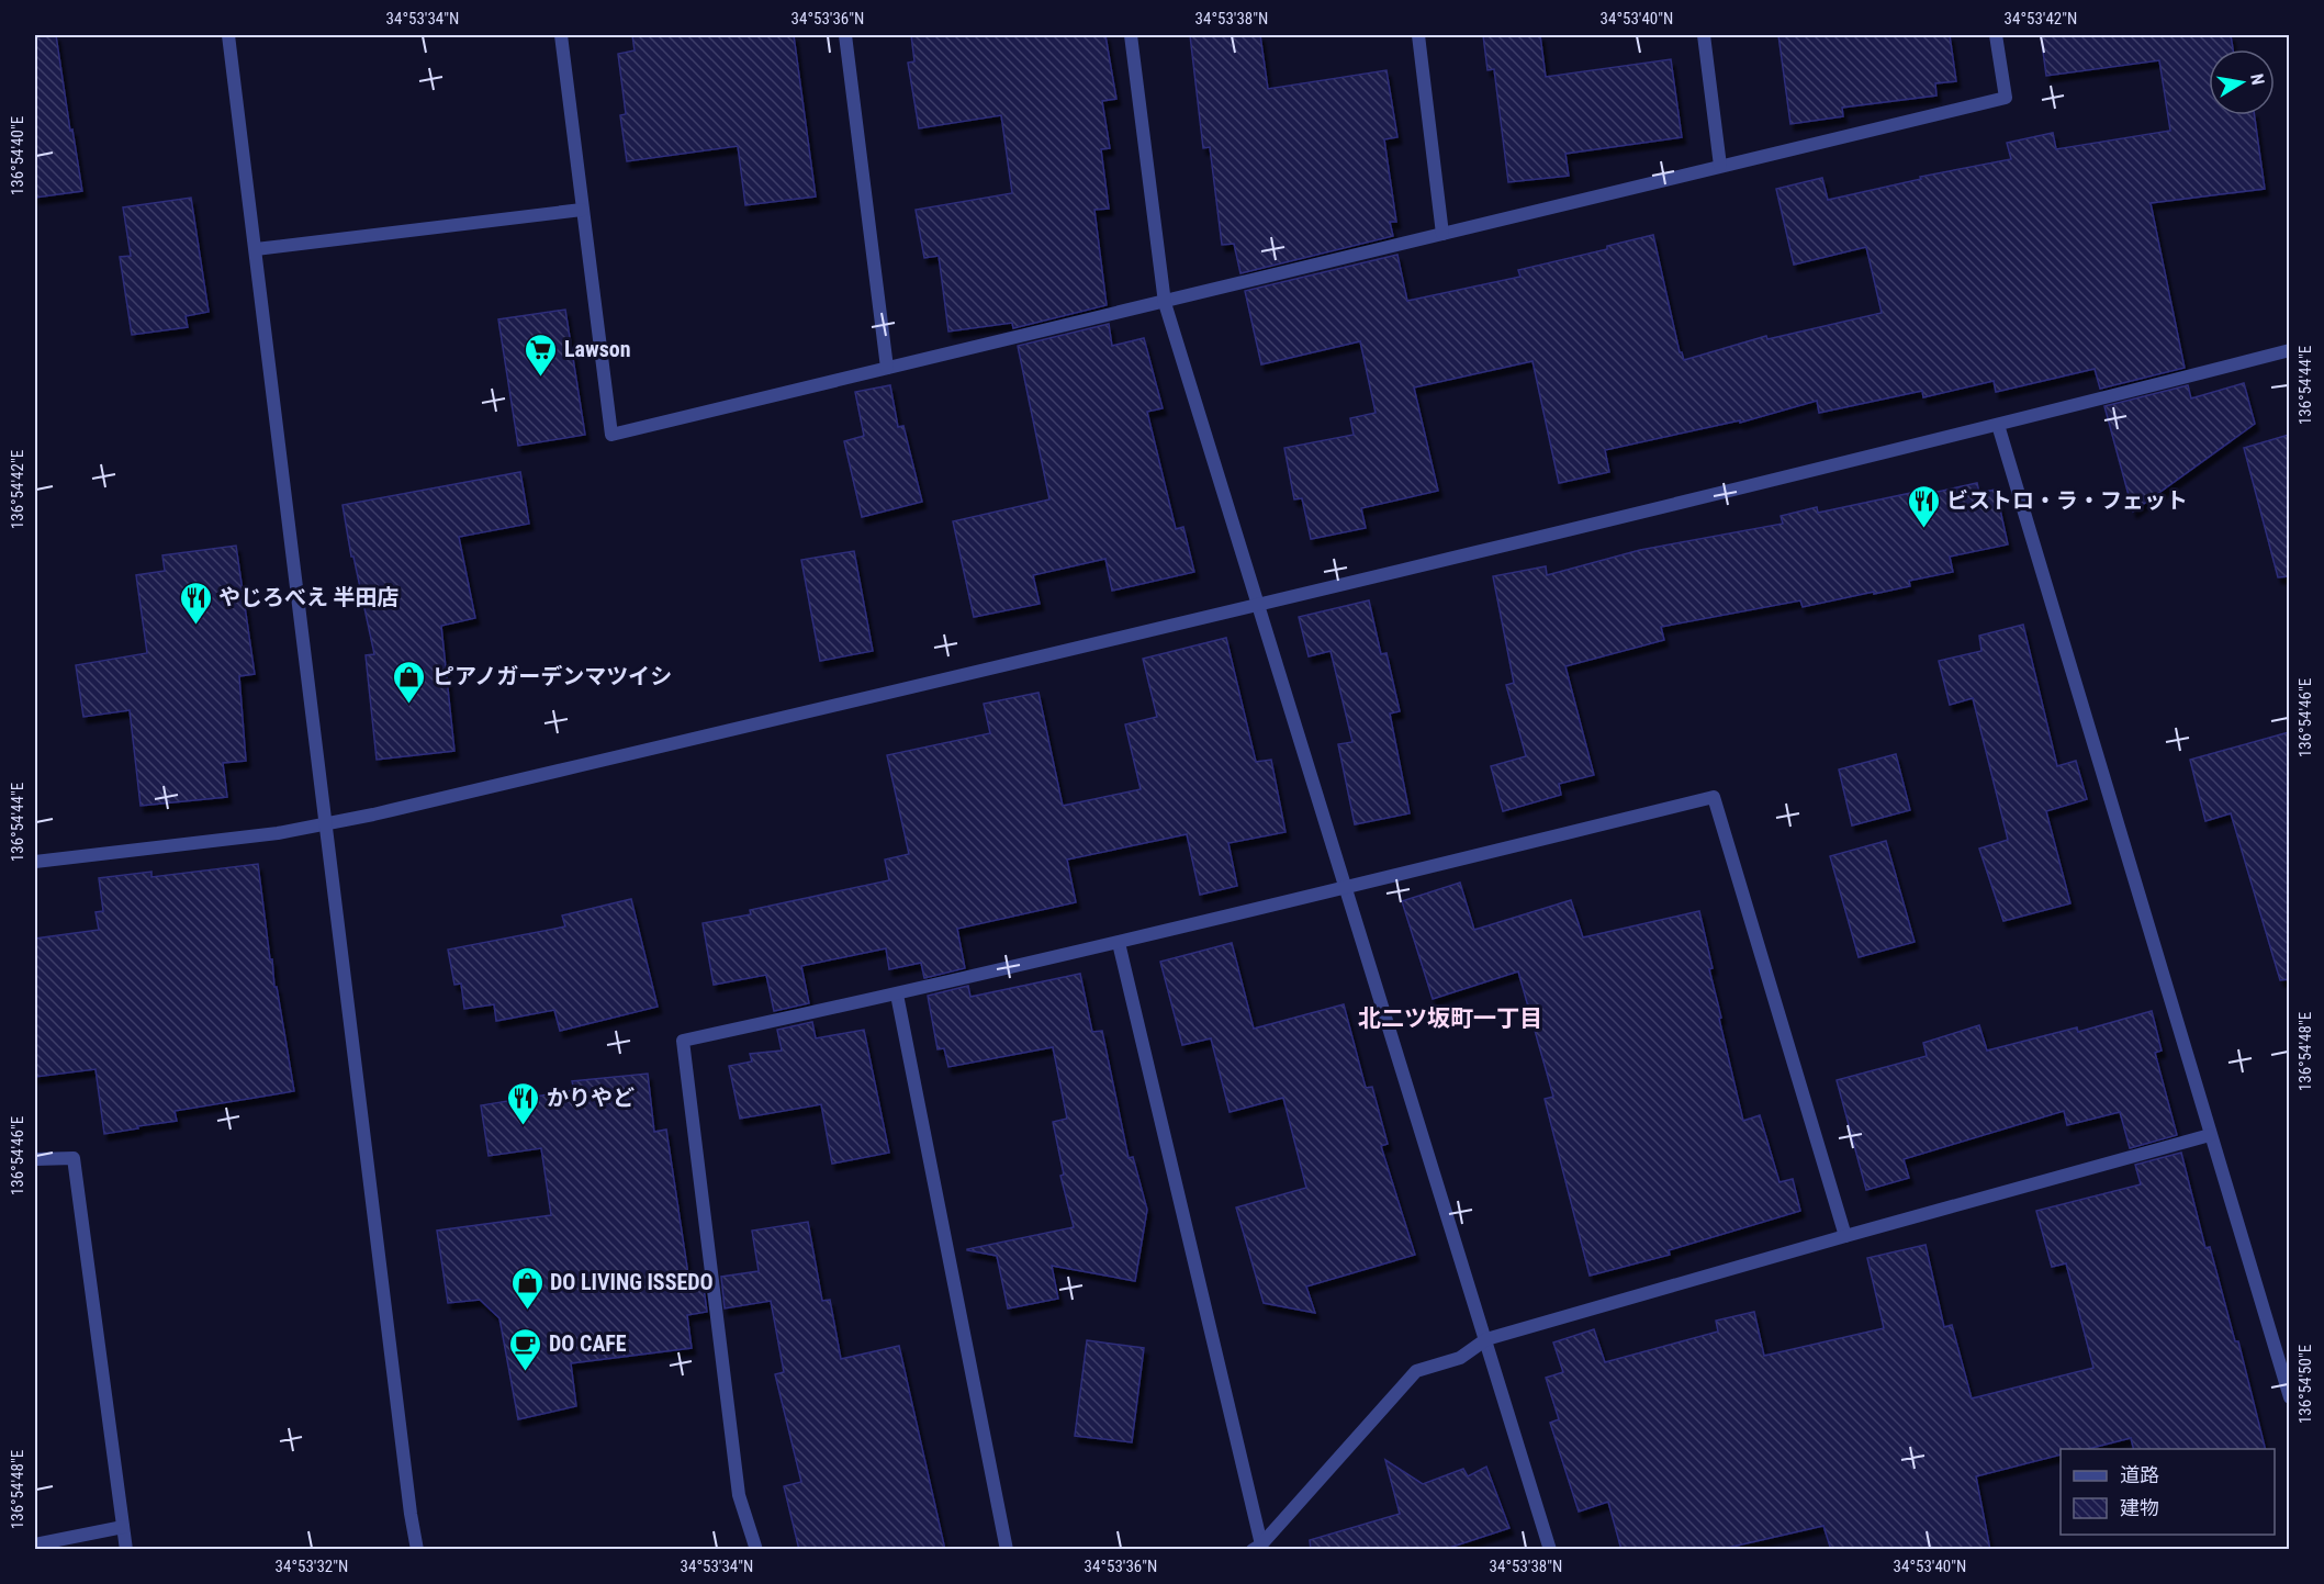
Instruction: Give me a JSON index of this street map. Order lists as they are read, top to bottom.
{
  "districts": ["北二ツ坂町一丁目"],
  "places": {
    "supermarket": ["Lawson"],
    "restaurant": ["ビストロ・ラ・フェット", "やじろべえ 半田店", "かりやど"],
    "shop": ["ピアノガーデンマツイシ", "DO LIVING ISSEDO"],
    "cafe": ["DO CAFE"]
  },
  "legend": ["道路", "建物"],
  "north": "right",
  "coordinates": [
    "34°53'34\"N",
    "34°53'36\"N",
    "34°53'38\"N",
    "34°53'40\"N",
    "34°53'42\"N",
    "136°54'40\"E",
    "136°54'44\"E",
    "136°54'42\"E",
    "136°54'46\"E",
    "136°54'48\"E",
    "136°54'50\"E",
    "34°53'32\"N"
  ]
}
